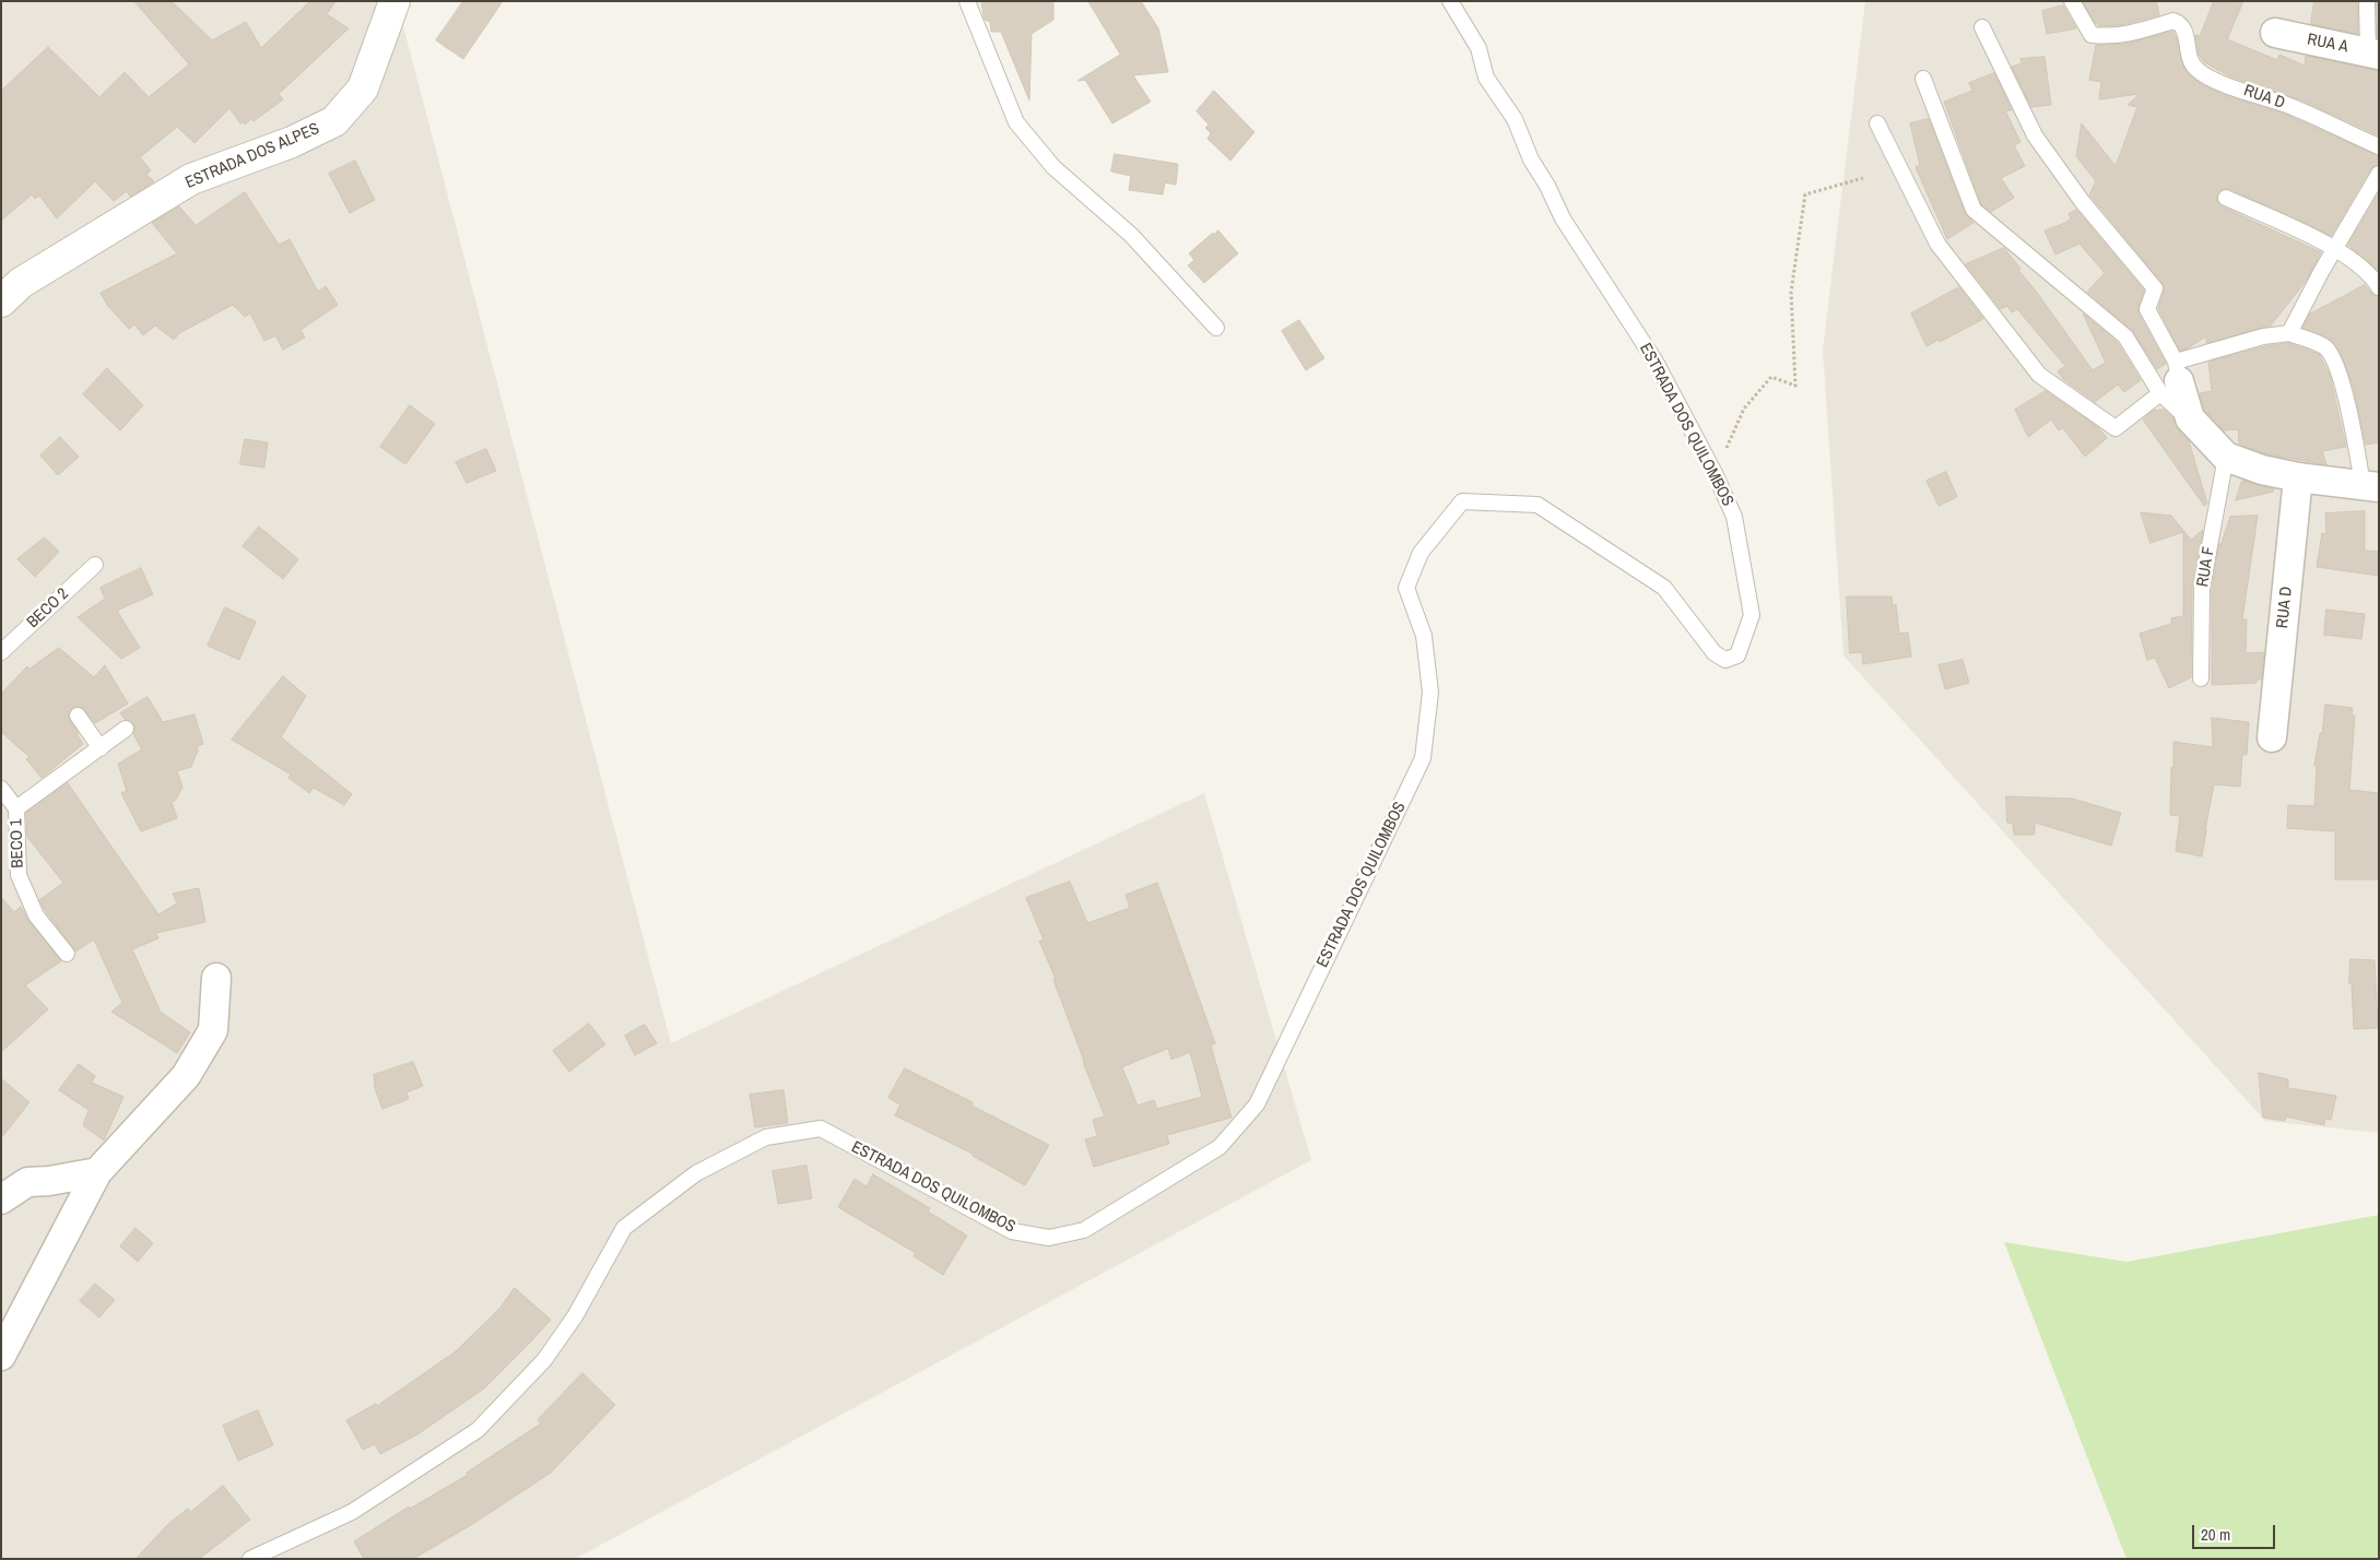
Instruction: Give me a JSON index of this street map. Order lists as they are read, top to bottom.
{
  "streets": {
    "street": ["RUA A", "RUA D", "ESTRADA DOS ALPES"],
    "lane": [
      "ESTRADA DOS QUILOMBOS",
      "RUA F",
      "BECO 2",
      "BECO 1"
    ]
  },
  "scale_bar": "20 m"
}
